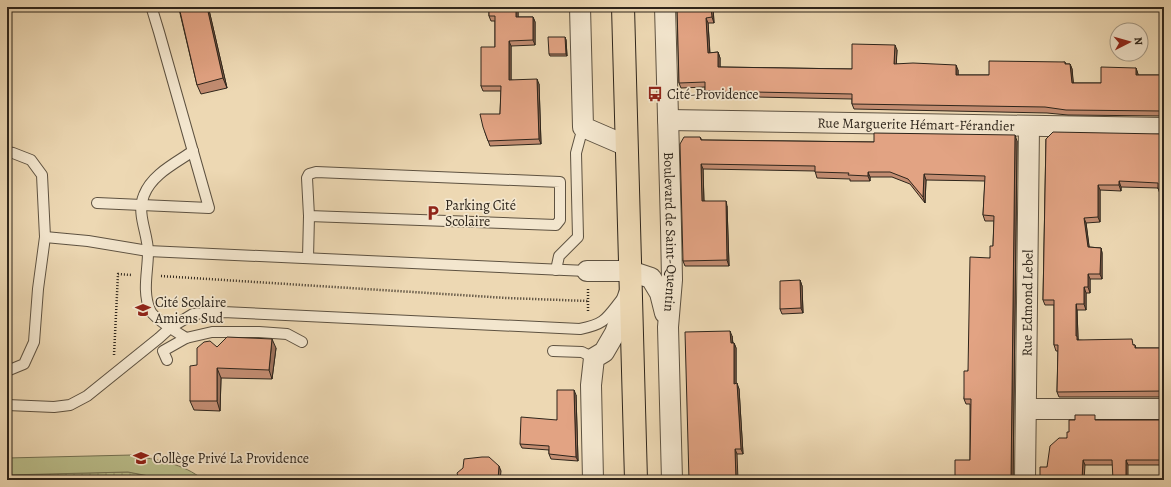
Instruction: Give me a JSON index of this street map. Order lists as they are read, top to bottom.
{
  "streets": {
    "street": ["Rue Marguerite Hémart-Férandier", "Boulevard de Saint-Quentin", "Rue Edmond Lebel"]
  },
  "crossings": [
    ["Rue Marguerite Hémart-Férandier", "Boulevard de Saint-Quentin"],
    ["Rue Marguerite Hémart-Férandier", "Rue Edmond Lebel"]
  ],
  "places": {
    "bus stop": ["Cité-Providence"],
    "parking": ["Parking Cité Scolaire"],
    "school or university": ["Cité Scolaire Amiens Sud", "Collège Privé La Providence"]
  },
  "north": "right"
}
